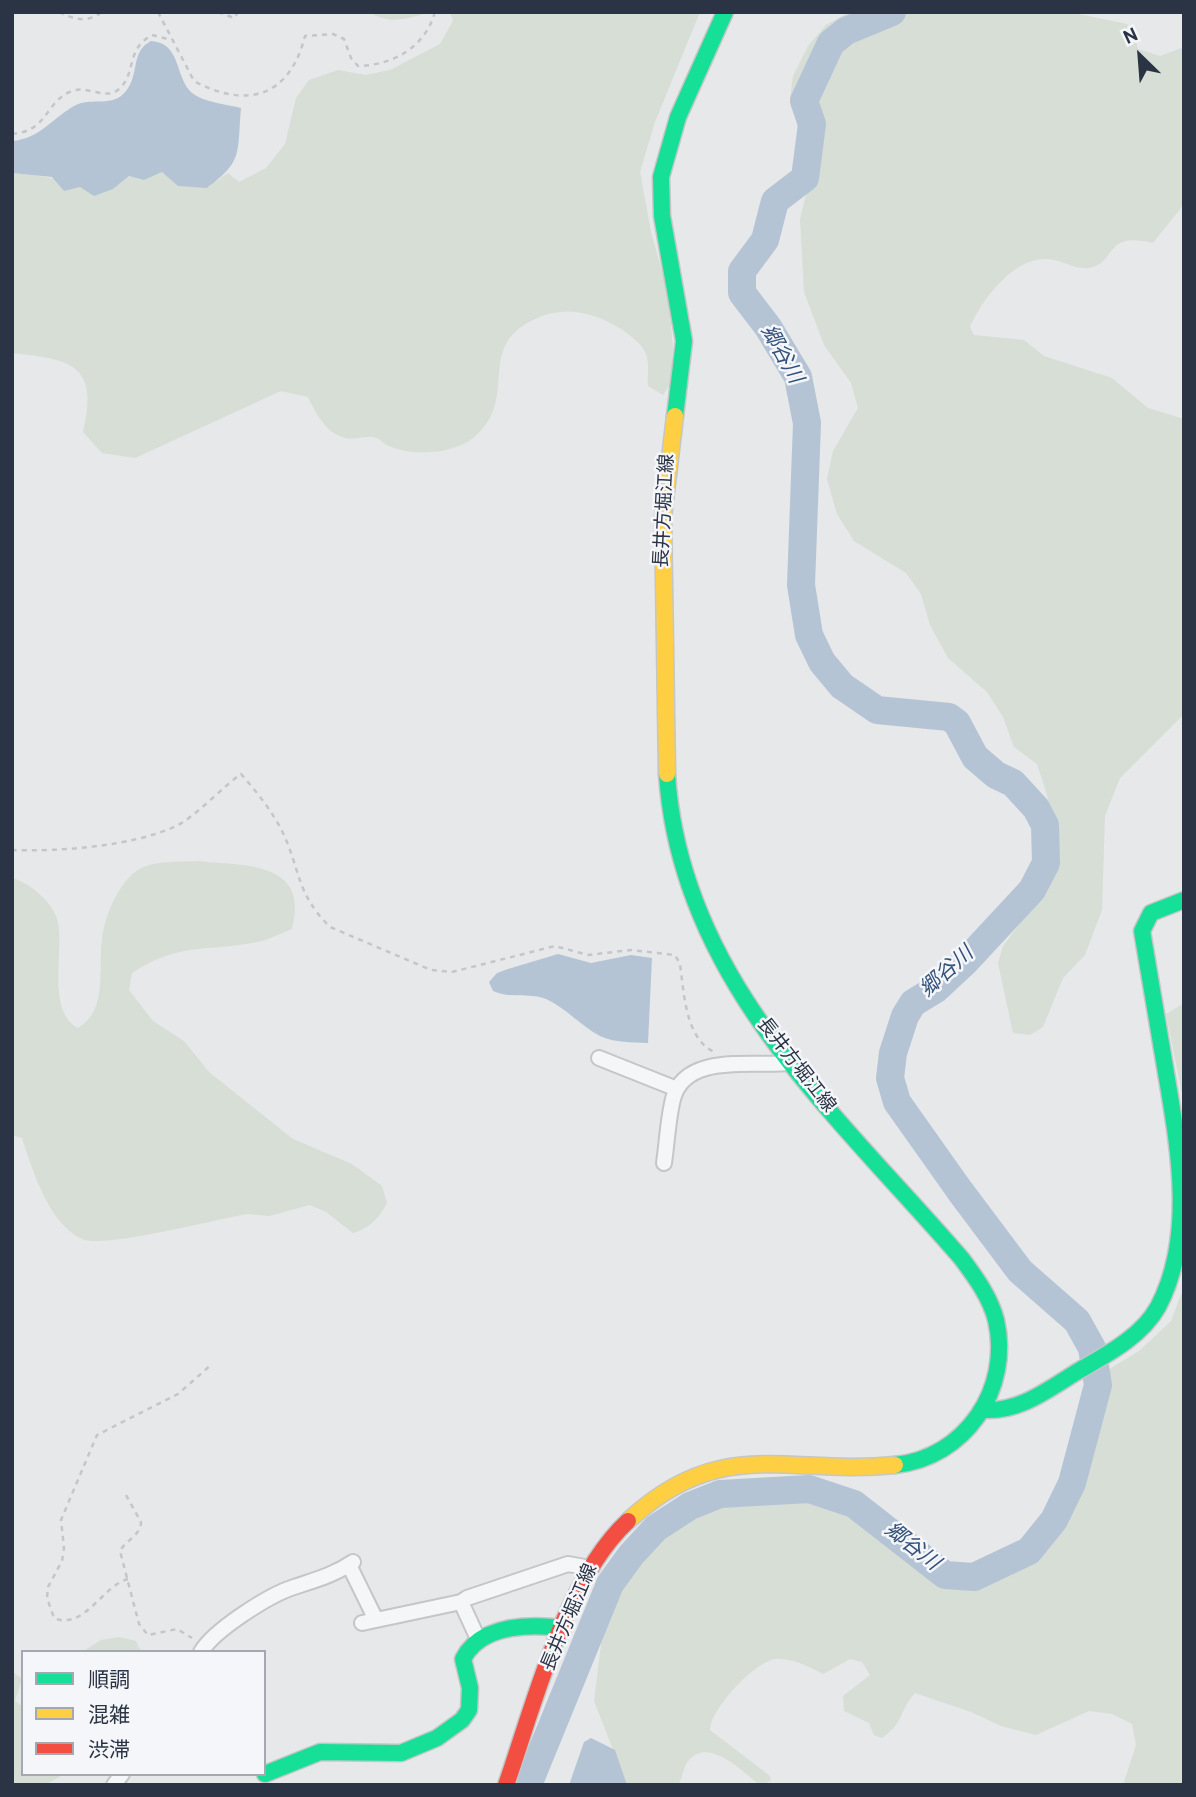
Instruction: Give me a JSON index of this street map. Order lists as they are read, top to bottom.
{
  "streets": {
    "main road": ["長井方堀江線"]
  },
  "water": ["郷谷川"],
  "legend": ["順調", "混雑", "渋滞"],
  "north": "top left"
}
